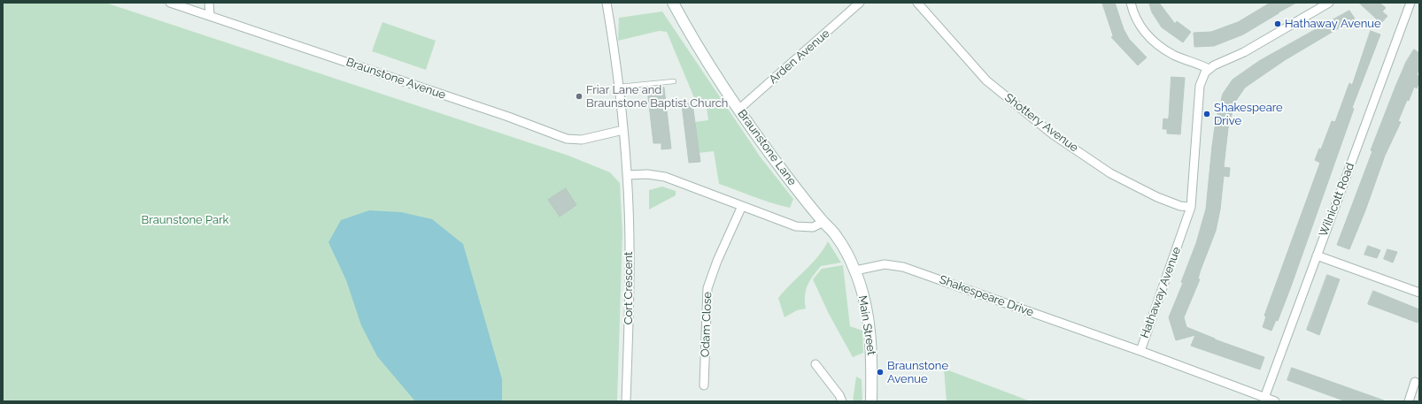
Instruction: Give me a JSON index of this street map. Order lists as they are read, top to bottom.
{
  "streets": {
    "street": [
      "Arden Avenue",
      "Braunstone Avenue",
      "Shottery Avenue",
      "Braunstone Lane",
      "Wilnicott Road",
      "Cort Crescent",
      "Hathaway Avenue",
      "Shakespeare Drive",
      "Odam Close",
      "Main Street"
    ]
  },
  "crossings": [
    ["Arden Avenue", "Braunstone Lane"],
    ["Braunstone Avenue", "Cort Crescent"],
    ["Shottery Avenue", "Hathaway Avenue"],
    ["Braunstone Lane", "Shakespeare Drive"],
    ["Braunstone Lane", "Main Street"],
    ["Wilnicott Road", "Shakespeare Drive"],
    ["Hathaway Avenue", "Shakespeare Drive"],
    ["Shakespeare Drive", "Main Street"]
  ],
  "parks": ["Braunstone Park"],
  "places": [
    "Hathaway Avenue",
    "Friar Lane and Braunstone Baptist Church",
    "Shakespeare Drive",
    "Braunstone Avenue"
  ]
}
